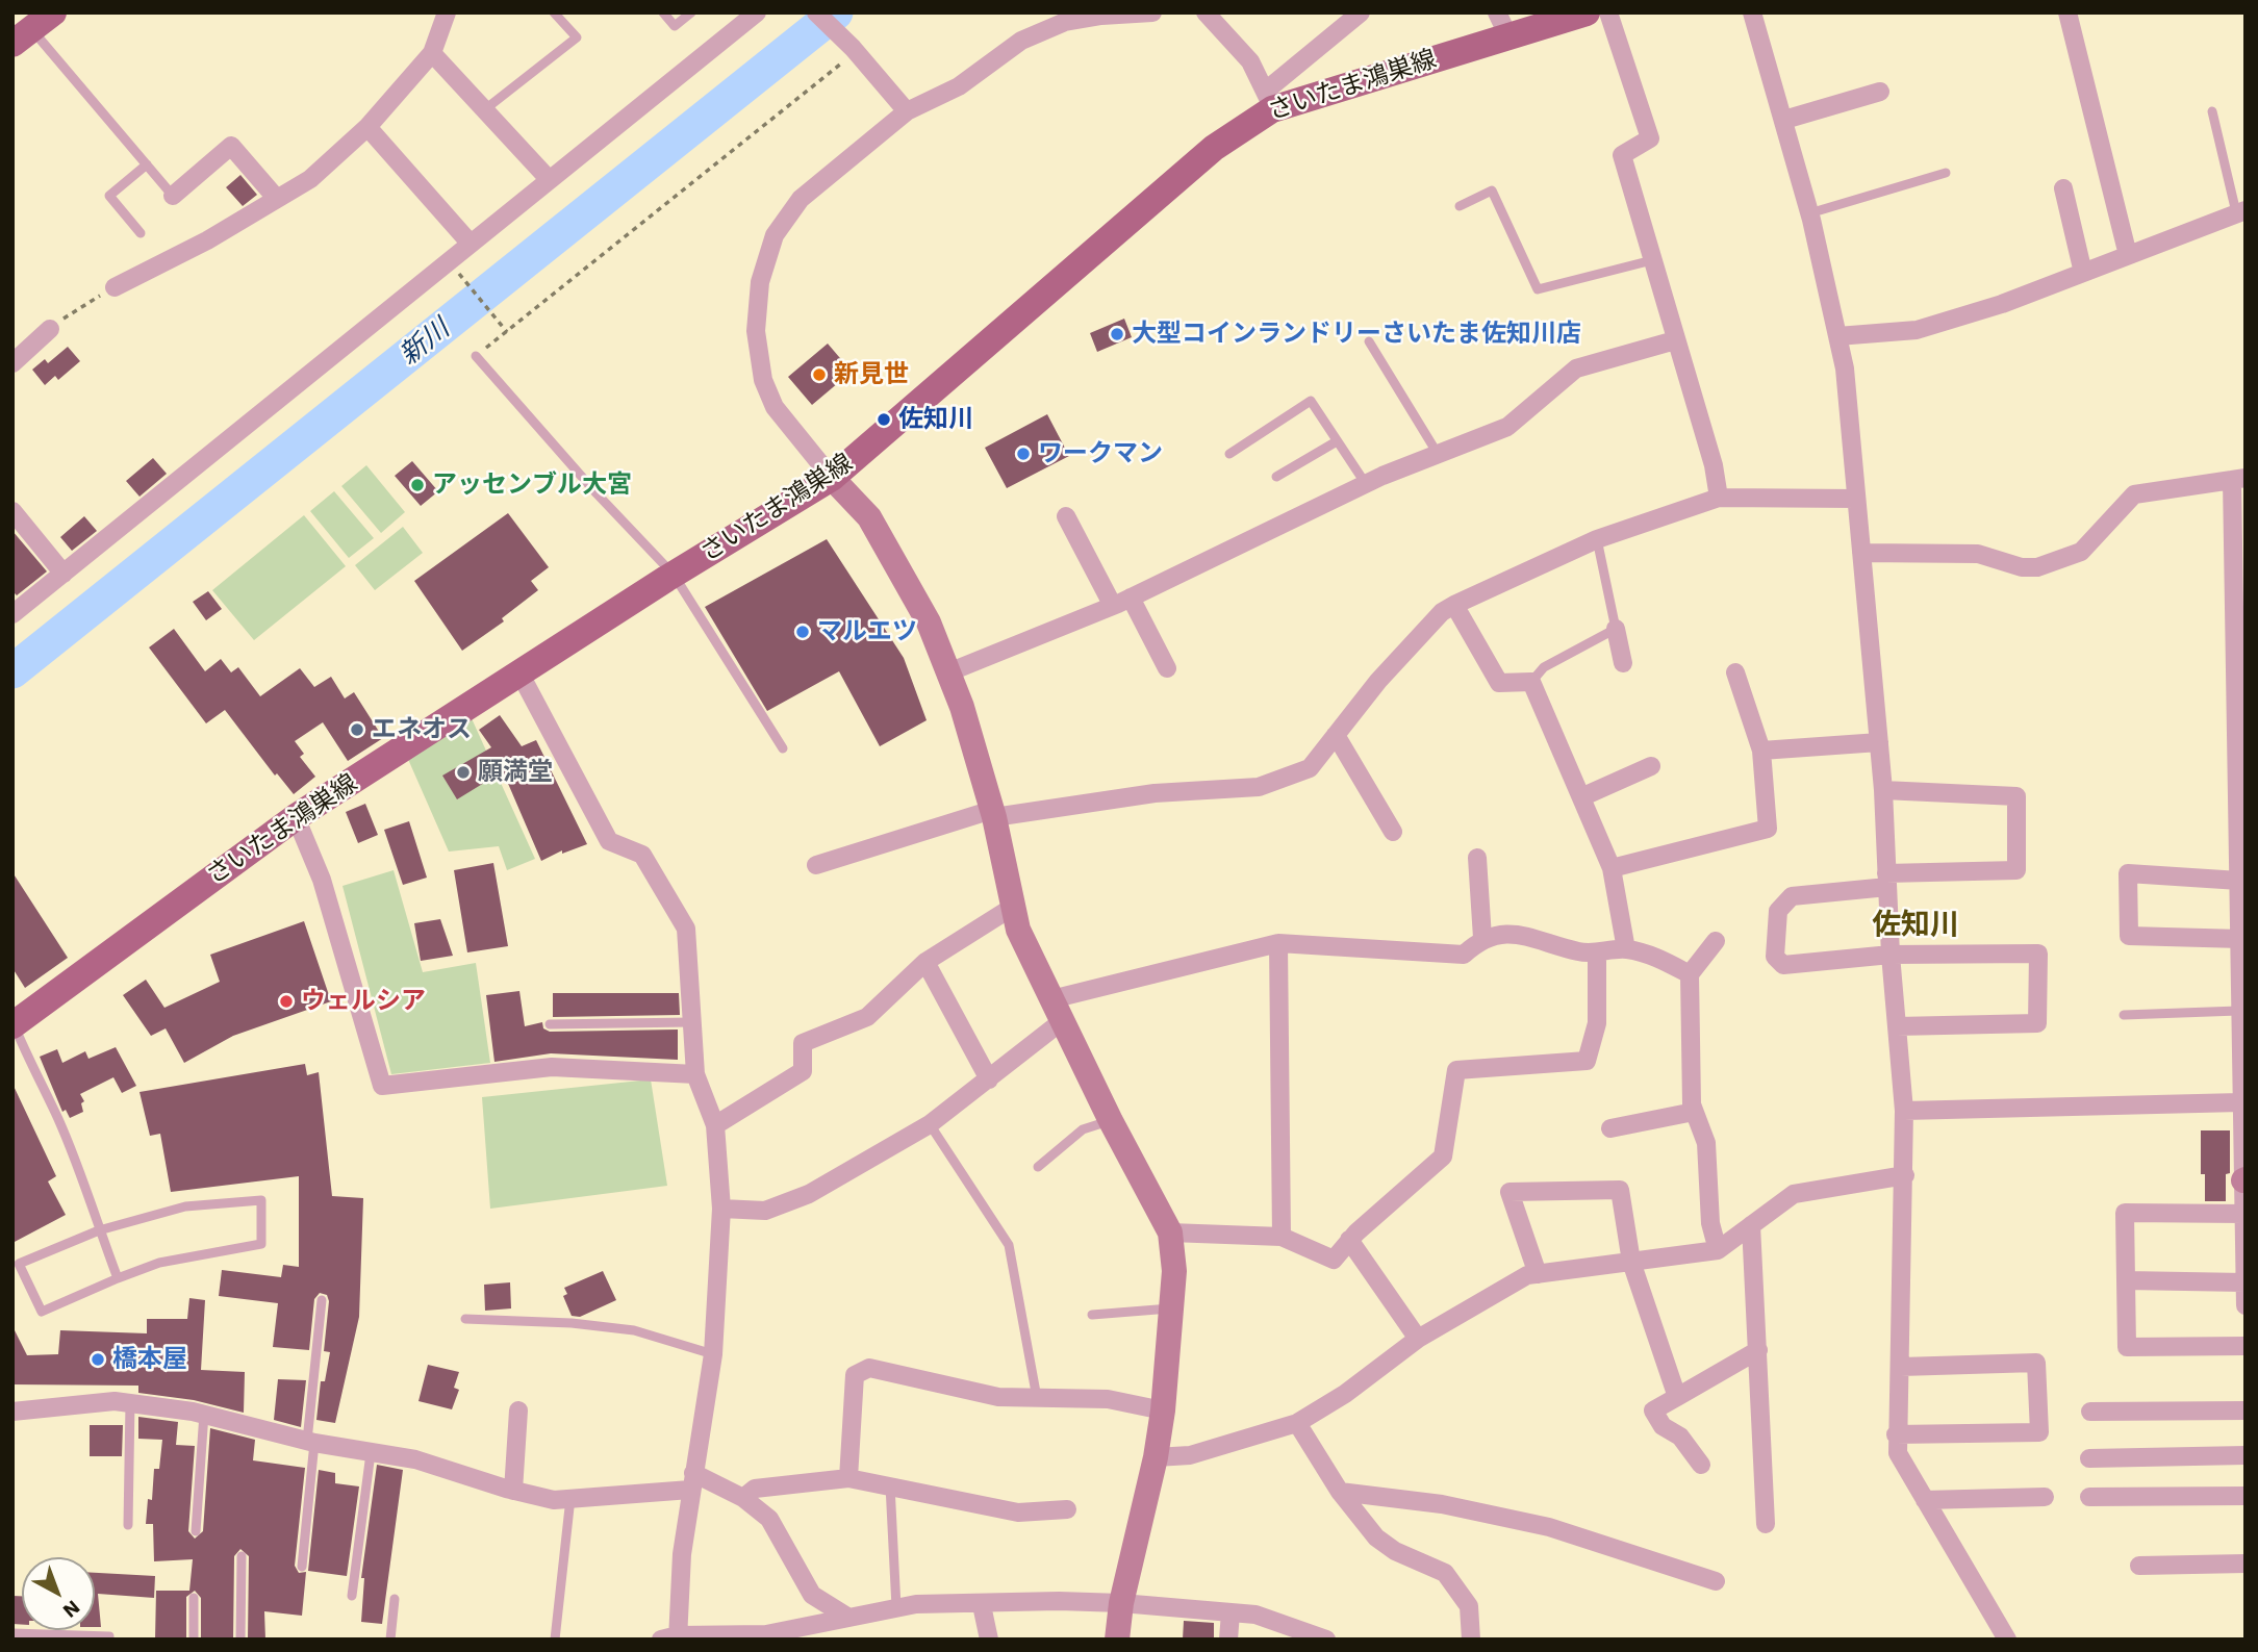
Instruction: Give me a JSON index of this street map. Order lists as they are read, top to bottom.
{
  "streets": {
    "main road": ["さいたま鴻巣線"]
  },
  "districts": ["佐知川"],
  "water": ["新川"],
  "places": [
    "大型コインランドリーさいたま佐知川店",
    "新見世",
    "佐知川",
    "ワークマン",
    "アッセンブル大宮",
    "マルエツ",
    "エネオス",
    "願満堂",
    "ウェルシア",
    "橋本屋"
  ],
  "north": "bottom right"
}
